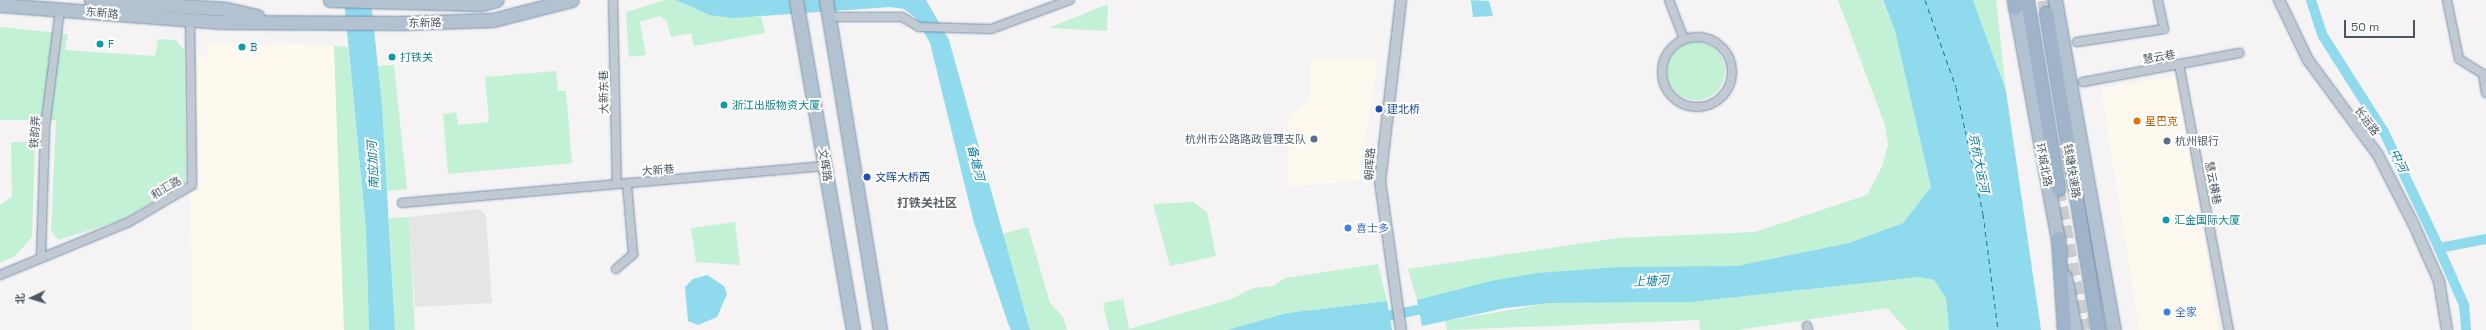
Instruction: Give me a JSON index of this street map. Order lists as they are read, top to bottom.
{
  "streets": {
    "highway": ["钱塘快速路"],
    "main road": ["东新路", "文晖路", "环城北路"],
    "street": [
      "慧云巷",
      "大新东巷",
      "长运路",
      "铁韵弄",
      "朝晖路",
      "大新巷",
      "慧云横巷",
      "和汇路"
    ]
  },
  "crossings": [
    ["东新路", "铁韵弄"],
    ["东新路", "和汇路"],
    ["慧云巷", "慧云横巷"],
    ["大新东巷", "大新巷"],
    ["铁韵弄", "和汇路"],
    ["文晖路", "大新巷"]
  ],
  "districts": ["打铁关社区"],
  "water": [
    "中河",
    "备塘河",
    "京杭大运河",
    "南应加河",
    "上塘河"
  ],
  "places": [
    "F",
    "B",
    "打铁关",
    "浙江出版物资大厦",
    "建北桥",
    "星巴克",
    "杭州市公路路政管理支队",
    "杭州银行",
    "文晖大桥西",
    "汇金国际大厦",
    "喜士多",
    "全家"
  ],
  "scale_bar": "50 m",
  "north": "left"
}
